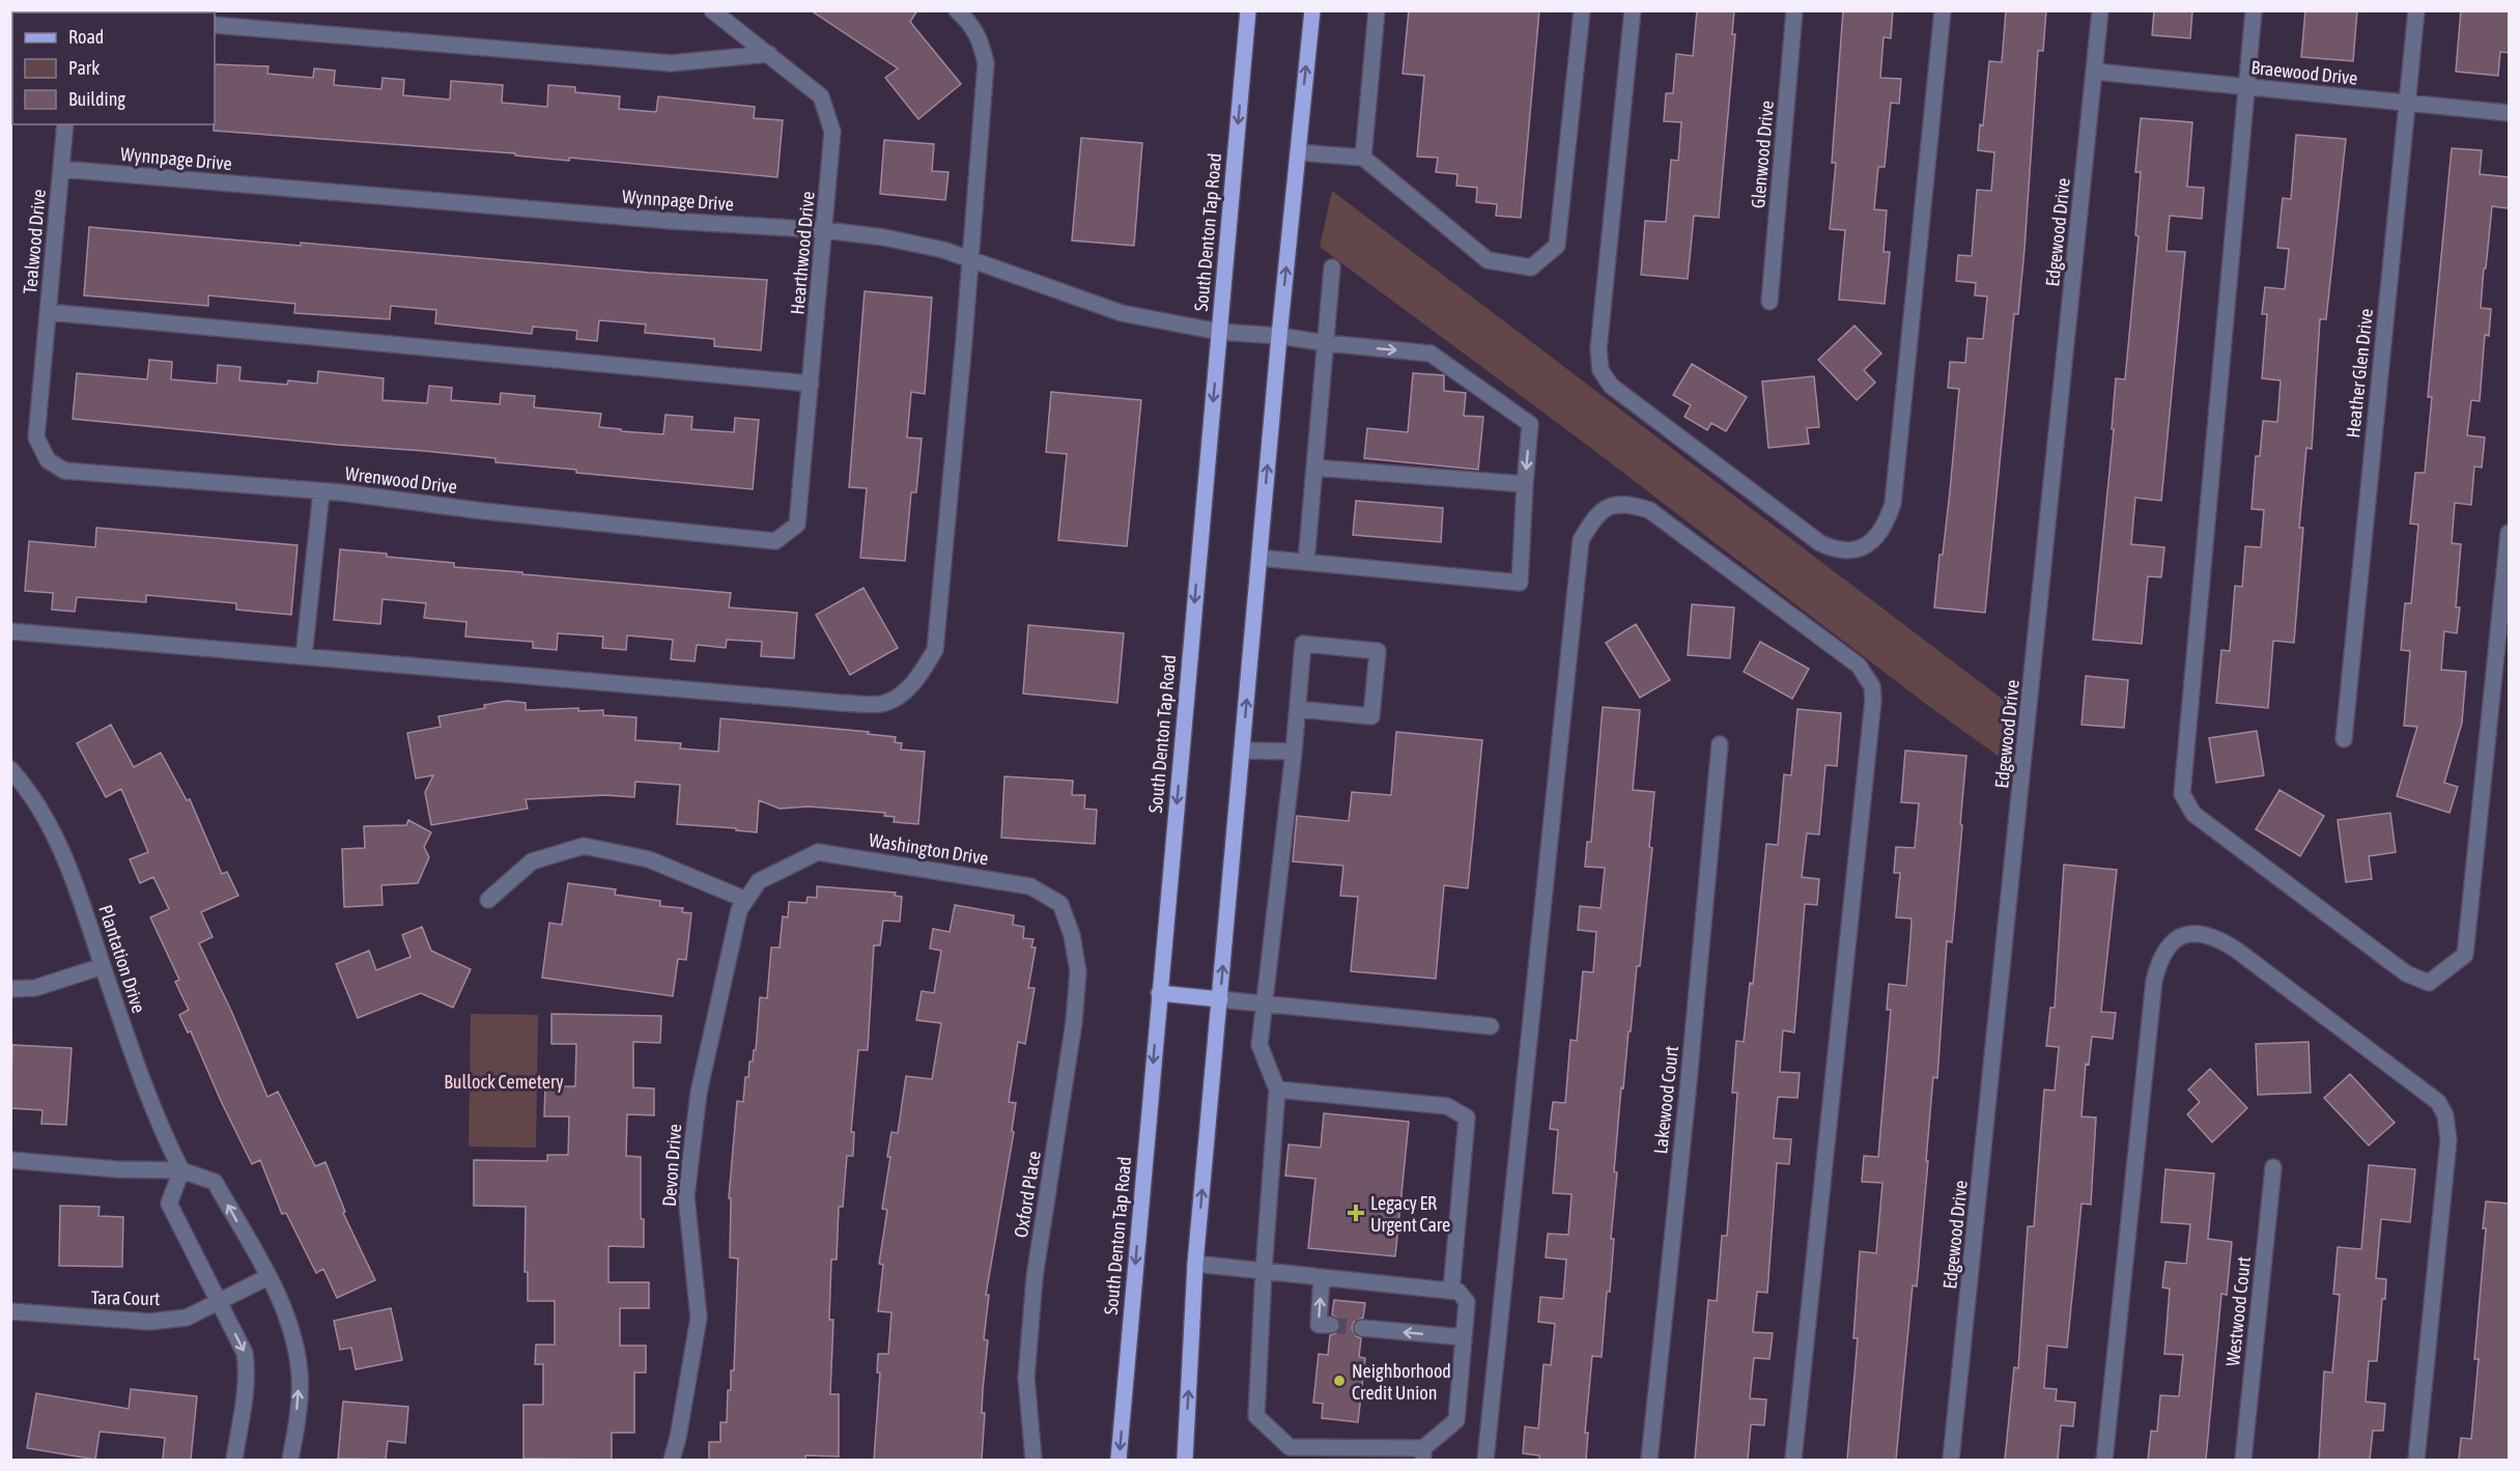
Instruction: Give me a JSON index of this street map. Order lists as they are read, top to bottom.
{
  "streets": {
    "main road": ["South Denton Tap Road"],
    "street": [
      "Braewood Drive",
      "Glenwood Drive",
      "Wynnpage Drive",
      "Edgewood Drive",
      "Tealwood Drive",
      "Hearthwood Drive",
      "Heather Glen Drive",
      "Wrenwood Drive",
      "Washington Drive",
      "Plantation Drive",
      "Lakewood Court",
      "Devon Drive",
      "Oxford Place",
      "Tara Court",
      "Westwood Court"
    ]
  },
  "crossings": [
    ["Braewood Drive", "Edgewood Drive"],
    ["Braewood Drive", "Heather Glen Drive"],
    ["Wynnpage Drive", "South Denton Tap Road"],
    ["Wynnpage Drive", "Tealwood Drive"],
    ["Wynnpage Drive", "Hearthwood Drive"],
    ["Tealwood Drive", "Wrenwood Drive"],
    ["Hearthwood Drive", "Wrenwood Drive"],
    ["Washington Drive", "Devon Drive"],
    ["Washington Drive", "Oxford Place"]
  ],
  "parks": ["Bullock Cemetery"],
  "places": {
    "health": ["Legacy ER Urgent Care"],
    "other": ["Neighborhood Credit Union"]
  },
  "legend": ["Road", "Park", "Building"]
}
